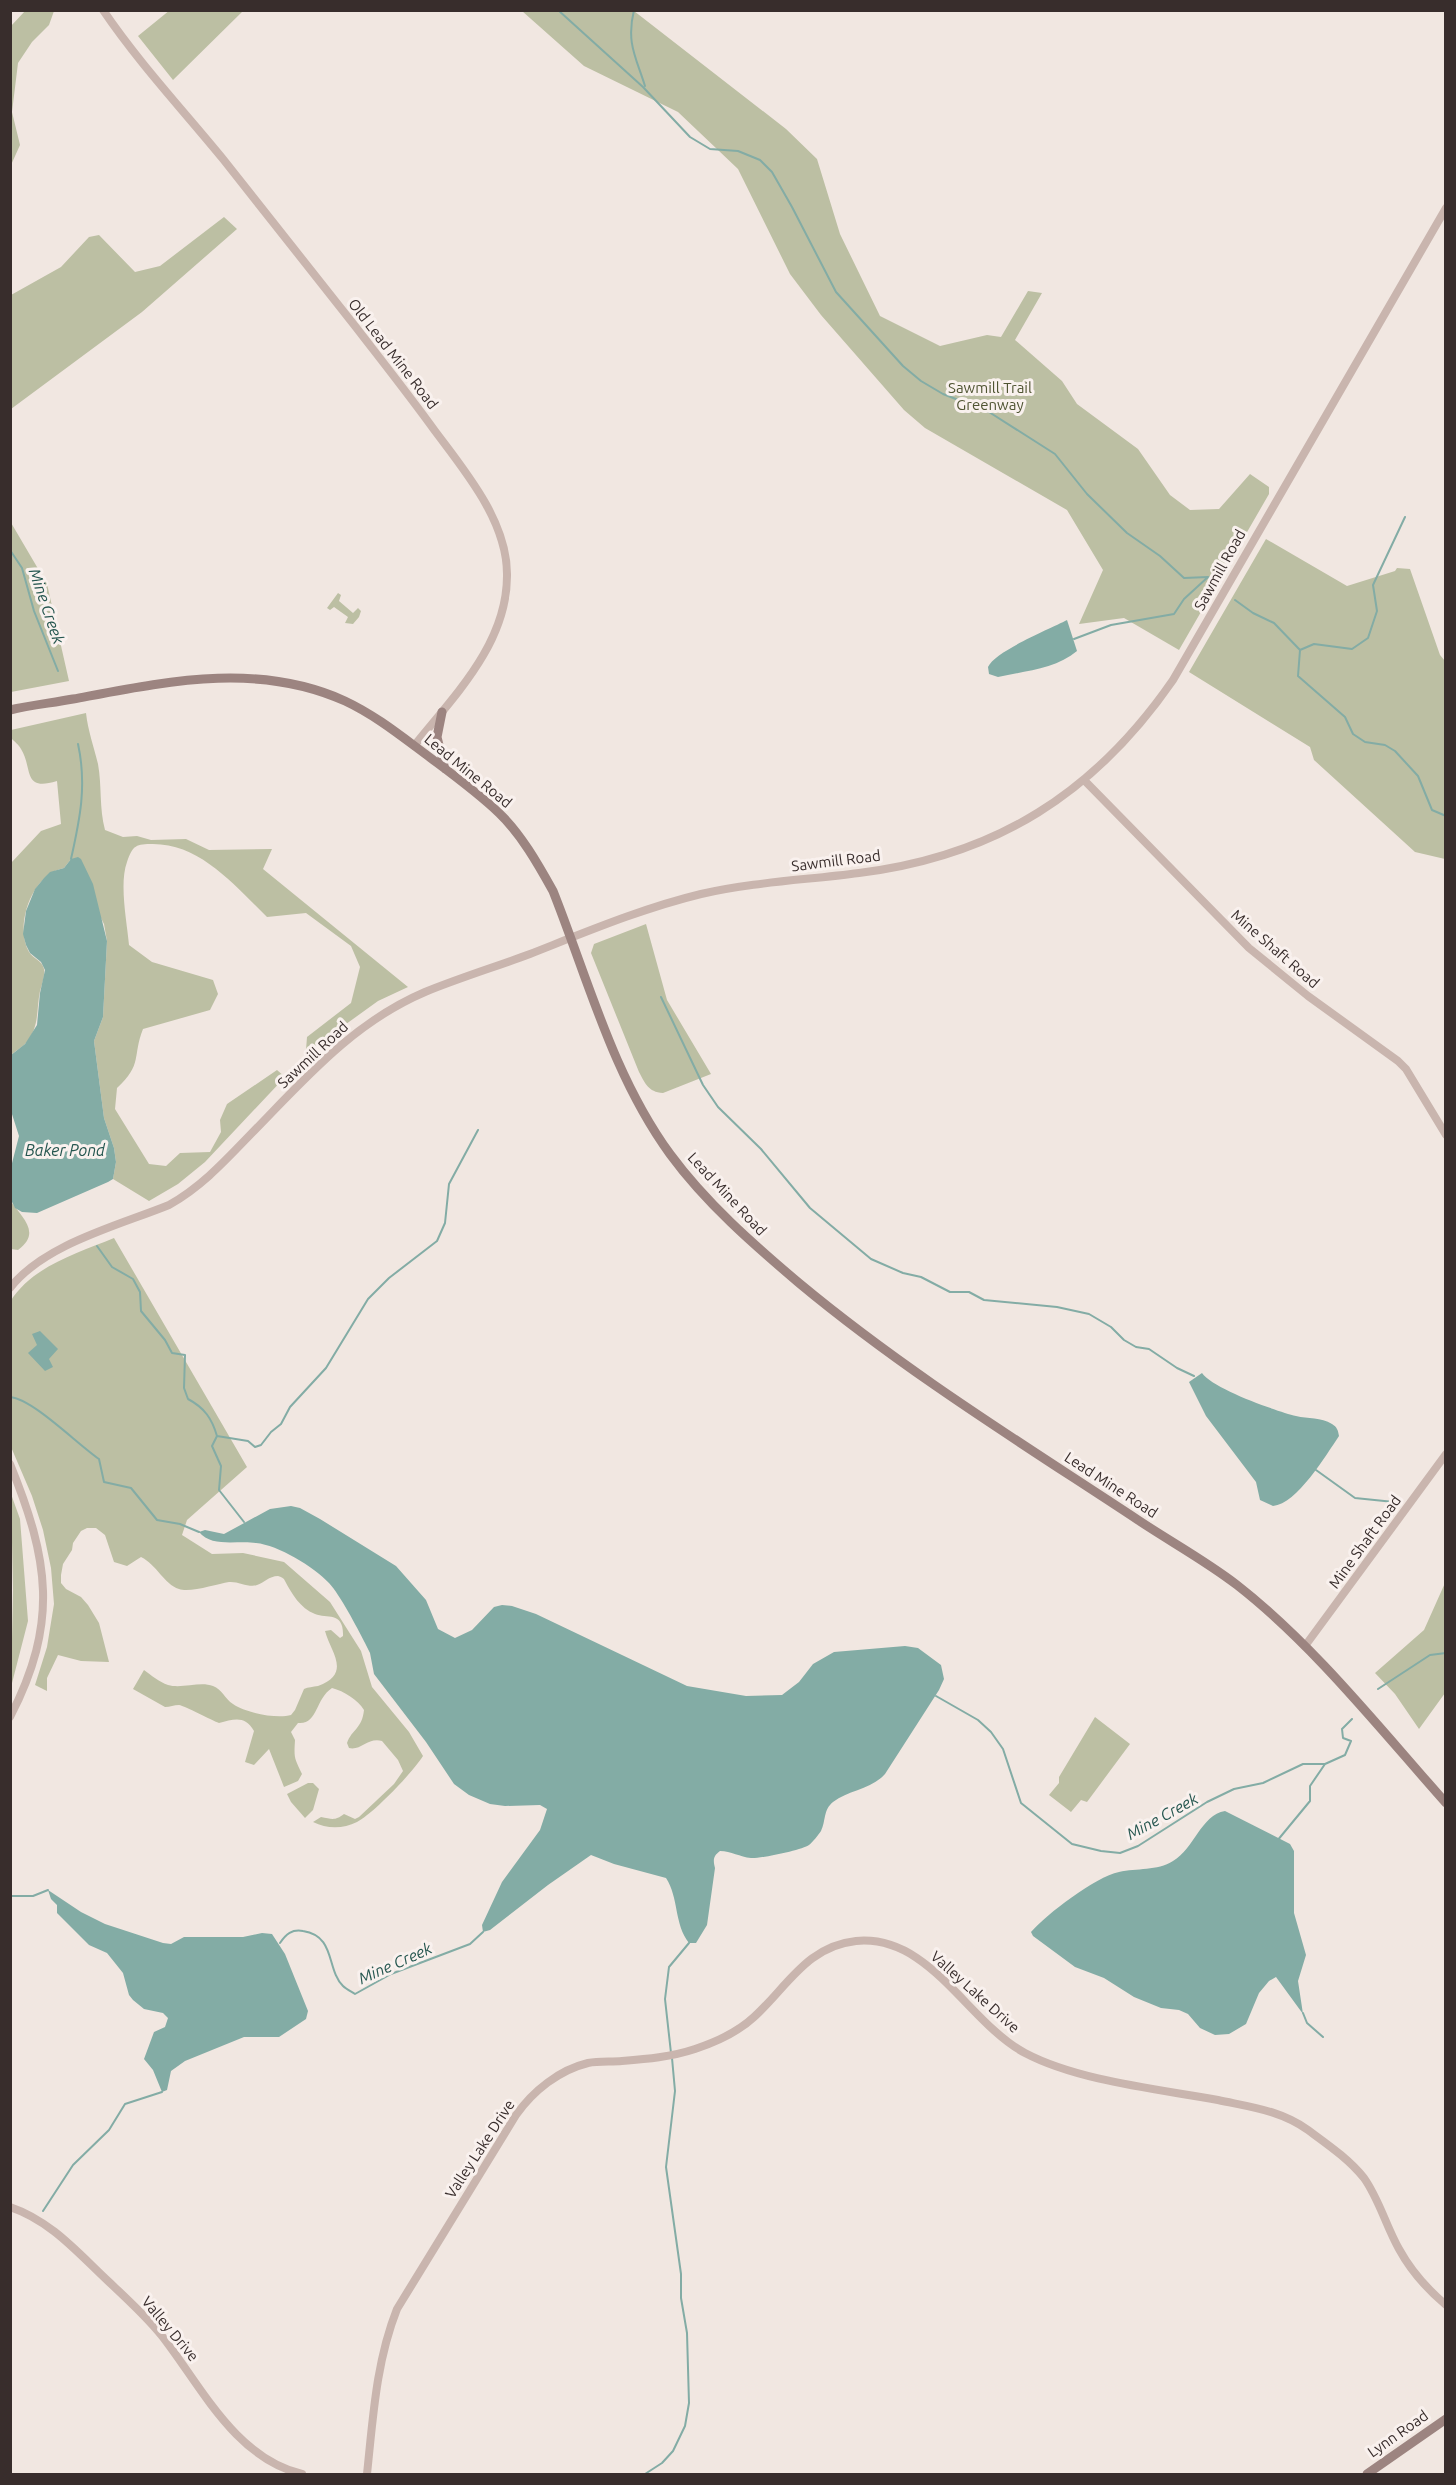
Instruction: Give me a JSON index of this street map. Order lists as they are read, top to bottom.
{
  "streets": {
    "main road": ["Lead Mine Road", "Lynn Road"],
    "street": [
      "Old Lead Mine Road",
      "Sawmill Road",
      "Mine Shaft Road",
      "Valley Lake Drive",
      "Valley Drive"
    ]
  },
  "crossings": [
    ["Old Lead Mine Road", "Lead Mine Road"],
    ["Sawmill Road", "Lead Mine Road"],
    ["Sawmill Road", "Mine Shaft Road"],
    ["Lead Mine Road", "Mine Shaft Road"]
  ],
  "water": ["Mine Creek", "Baker Pond"],
  "parks": ["Sawmill Trail Greenway"]
}
